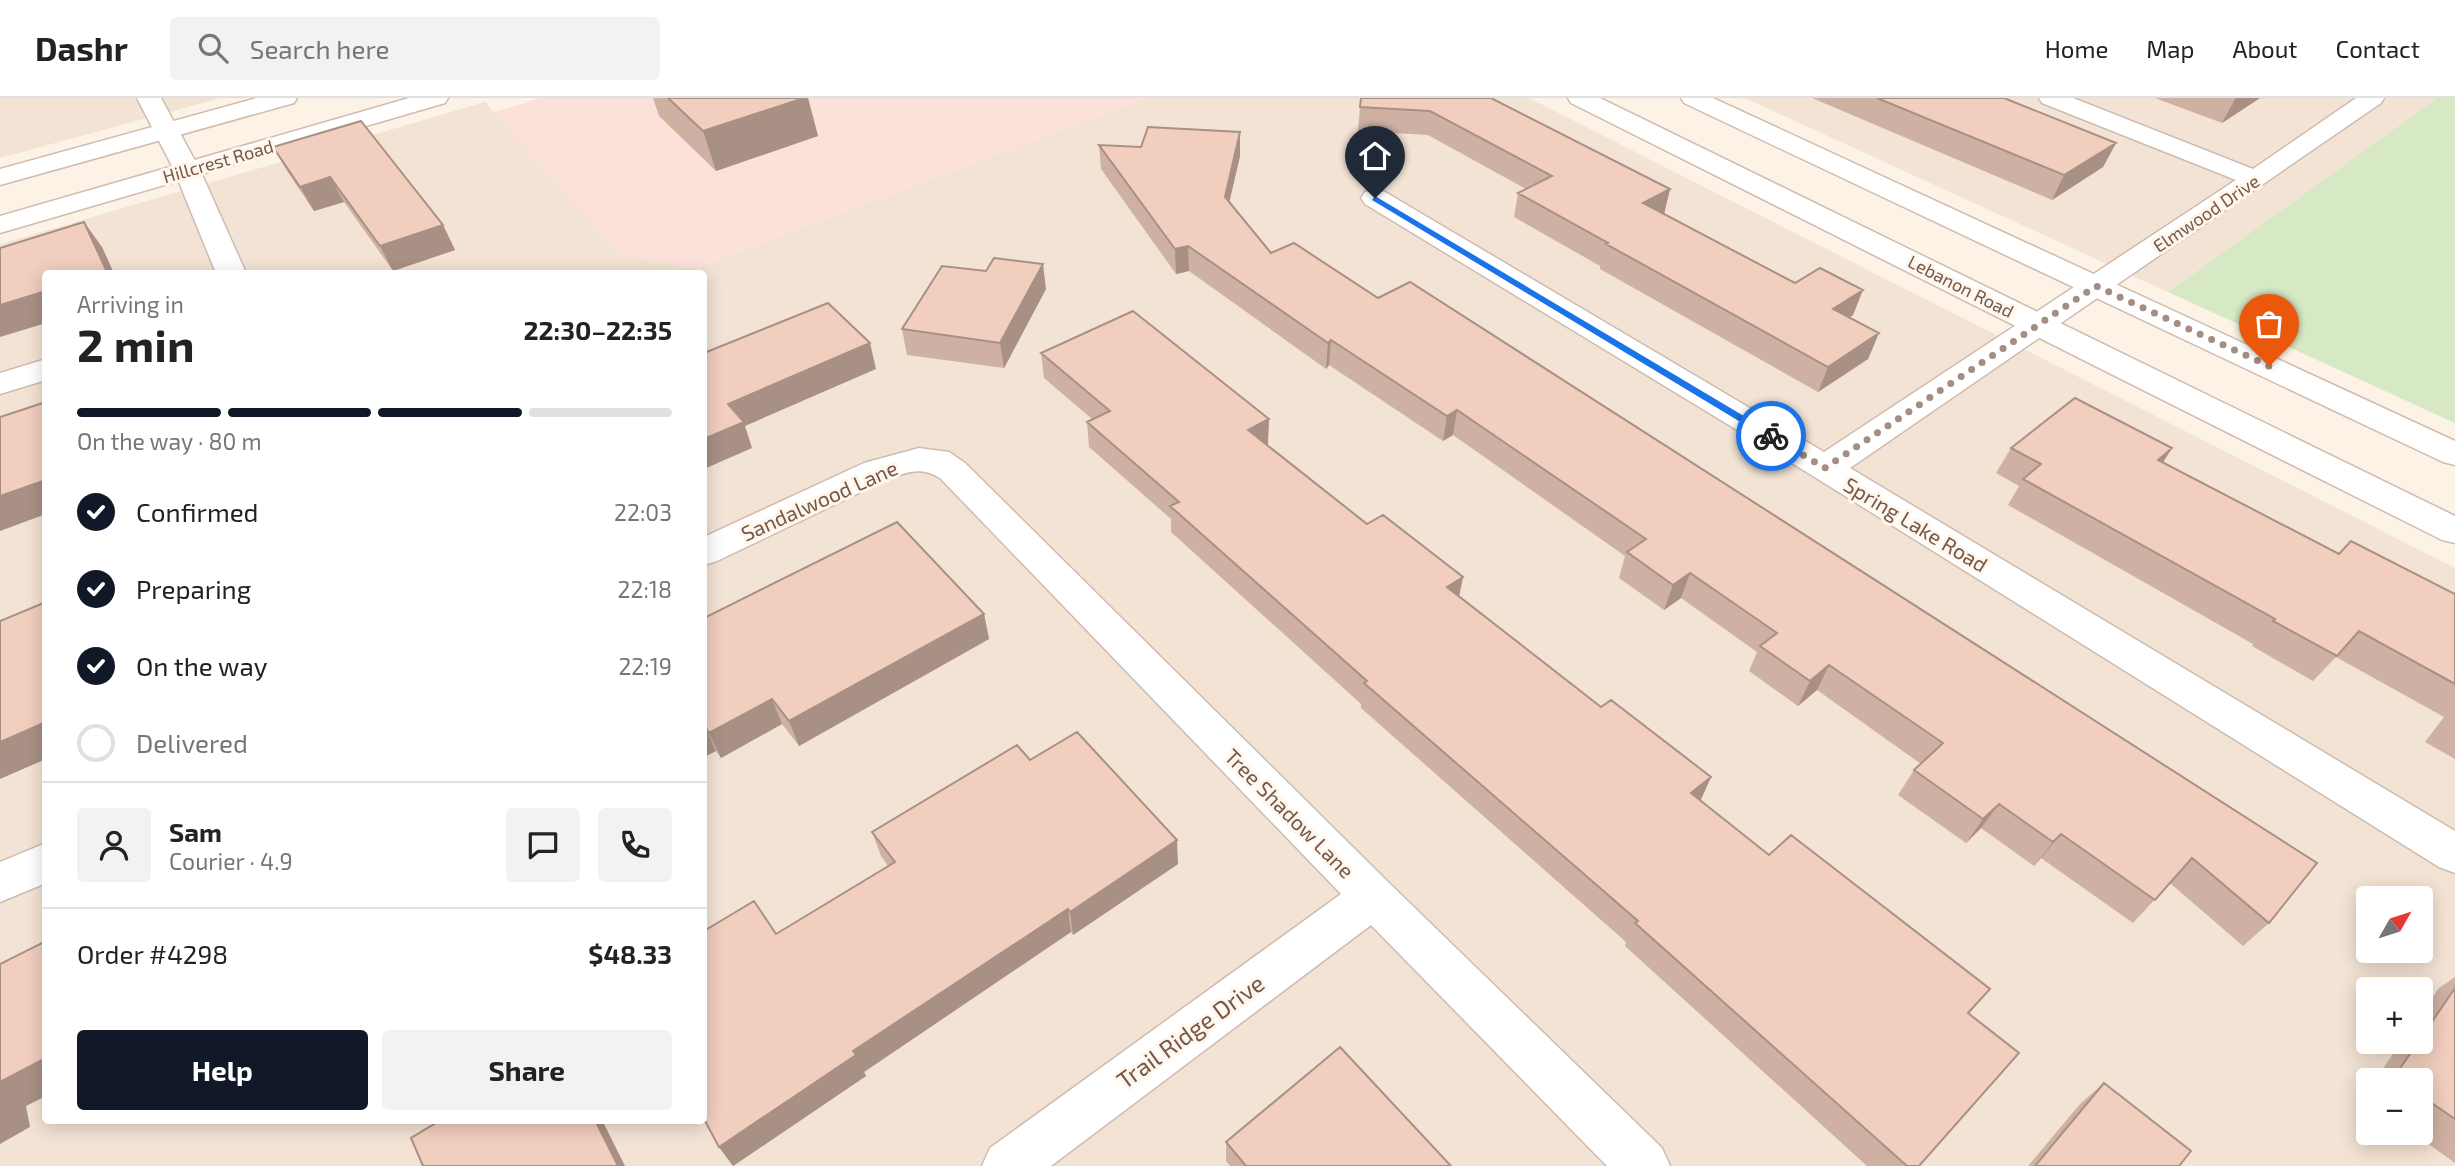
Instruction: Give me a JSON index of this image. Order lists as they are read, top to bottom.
{
  "streets": {
    "street": [
      "Hillcrest Road",
      "Elmwood Drive",
      "Lebanon Road",
      "Sandalwood Lane",
      "Spring Lake Road",
      "Tree Shadow Lane",
      "Trail Ridge Drive"
    ]
  },
  "crossings": [
    ["Elmwood Drive", "Lebanon Road"],
    ["Elmwood Drive", "Spring Lake Road"],
    ["Sandalwood Lane", "Tree Shadow Lane"],
    ["Tree Shadow Lane", "Trail Ridge Drive"]
  ],
  "north": "top right",
  "page": {
    "header": "Dashr",
    "search": "Search here",
    "nav": [
      "Home",
      "Map",
      "About",
      "Contact"
    ],
    "heading": ["2 min", "Arriving in", "22:30–22:35"],
    "panel": [
      "Sam",
      "Courier · 4.9",
      "Order #4298",
      "$48.33"
    ],
    "bar": "On the way · 80 m",
    "list": [
      ["Confirmed", "22:03"],
      ["Preparing", "22:18"],
      ["On the way", "22:19"],
      "Delivered"
    ],
    "map_buttons": ["+", "−"],
    "buttons": ["Help", "Share"]
  }
}
